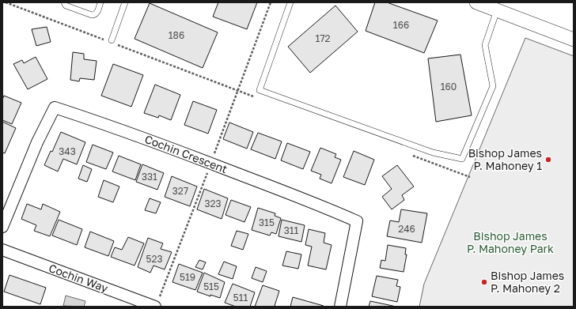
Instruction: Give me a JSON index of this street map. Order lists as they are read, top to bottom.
{
  "streets": {
    "street": ["Cochin Crescent", "Cochin Way"]
  },
  "parks": ["Bishop James P. Mahoney Park"],
  "places": ["Bishop James P. Mahoney 1", "Bishop James P. Mahoney 2"],
  "house_numbers": [
    "166",
    "186",
    "172",
    "160",
    "343",
    "331",
    "327",
    "323",
    "315",
    "246",
    "311",
    "523",
    "519",
    "515",
    "511"
  ]
}
